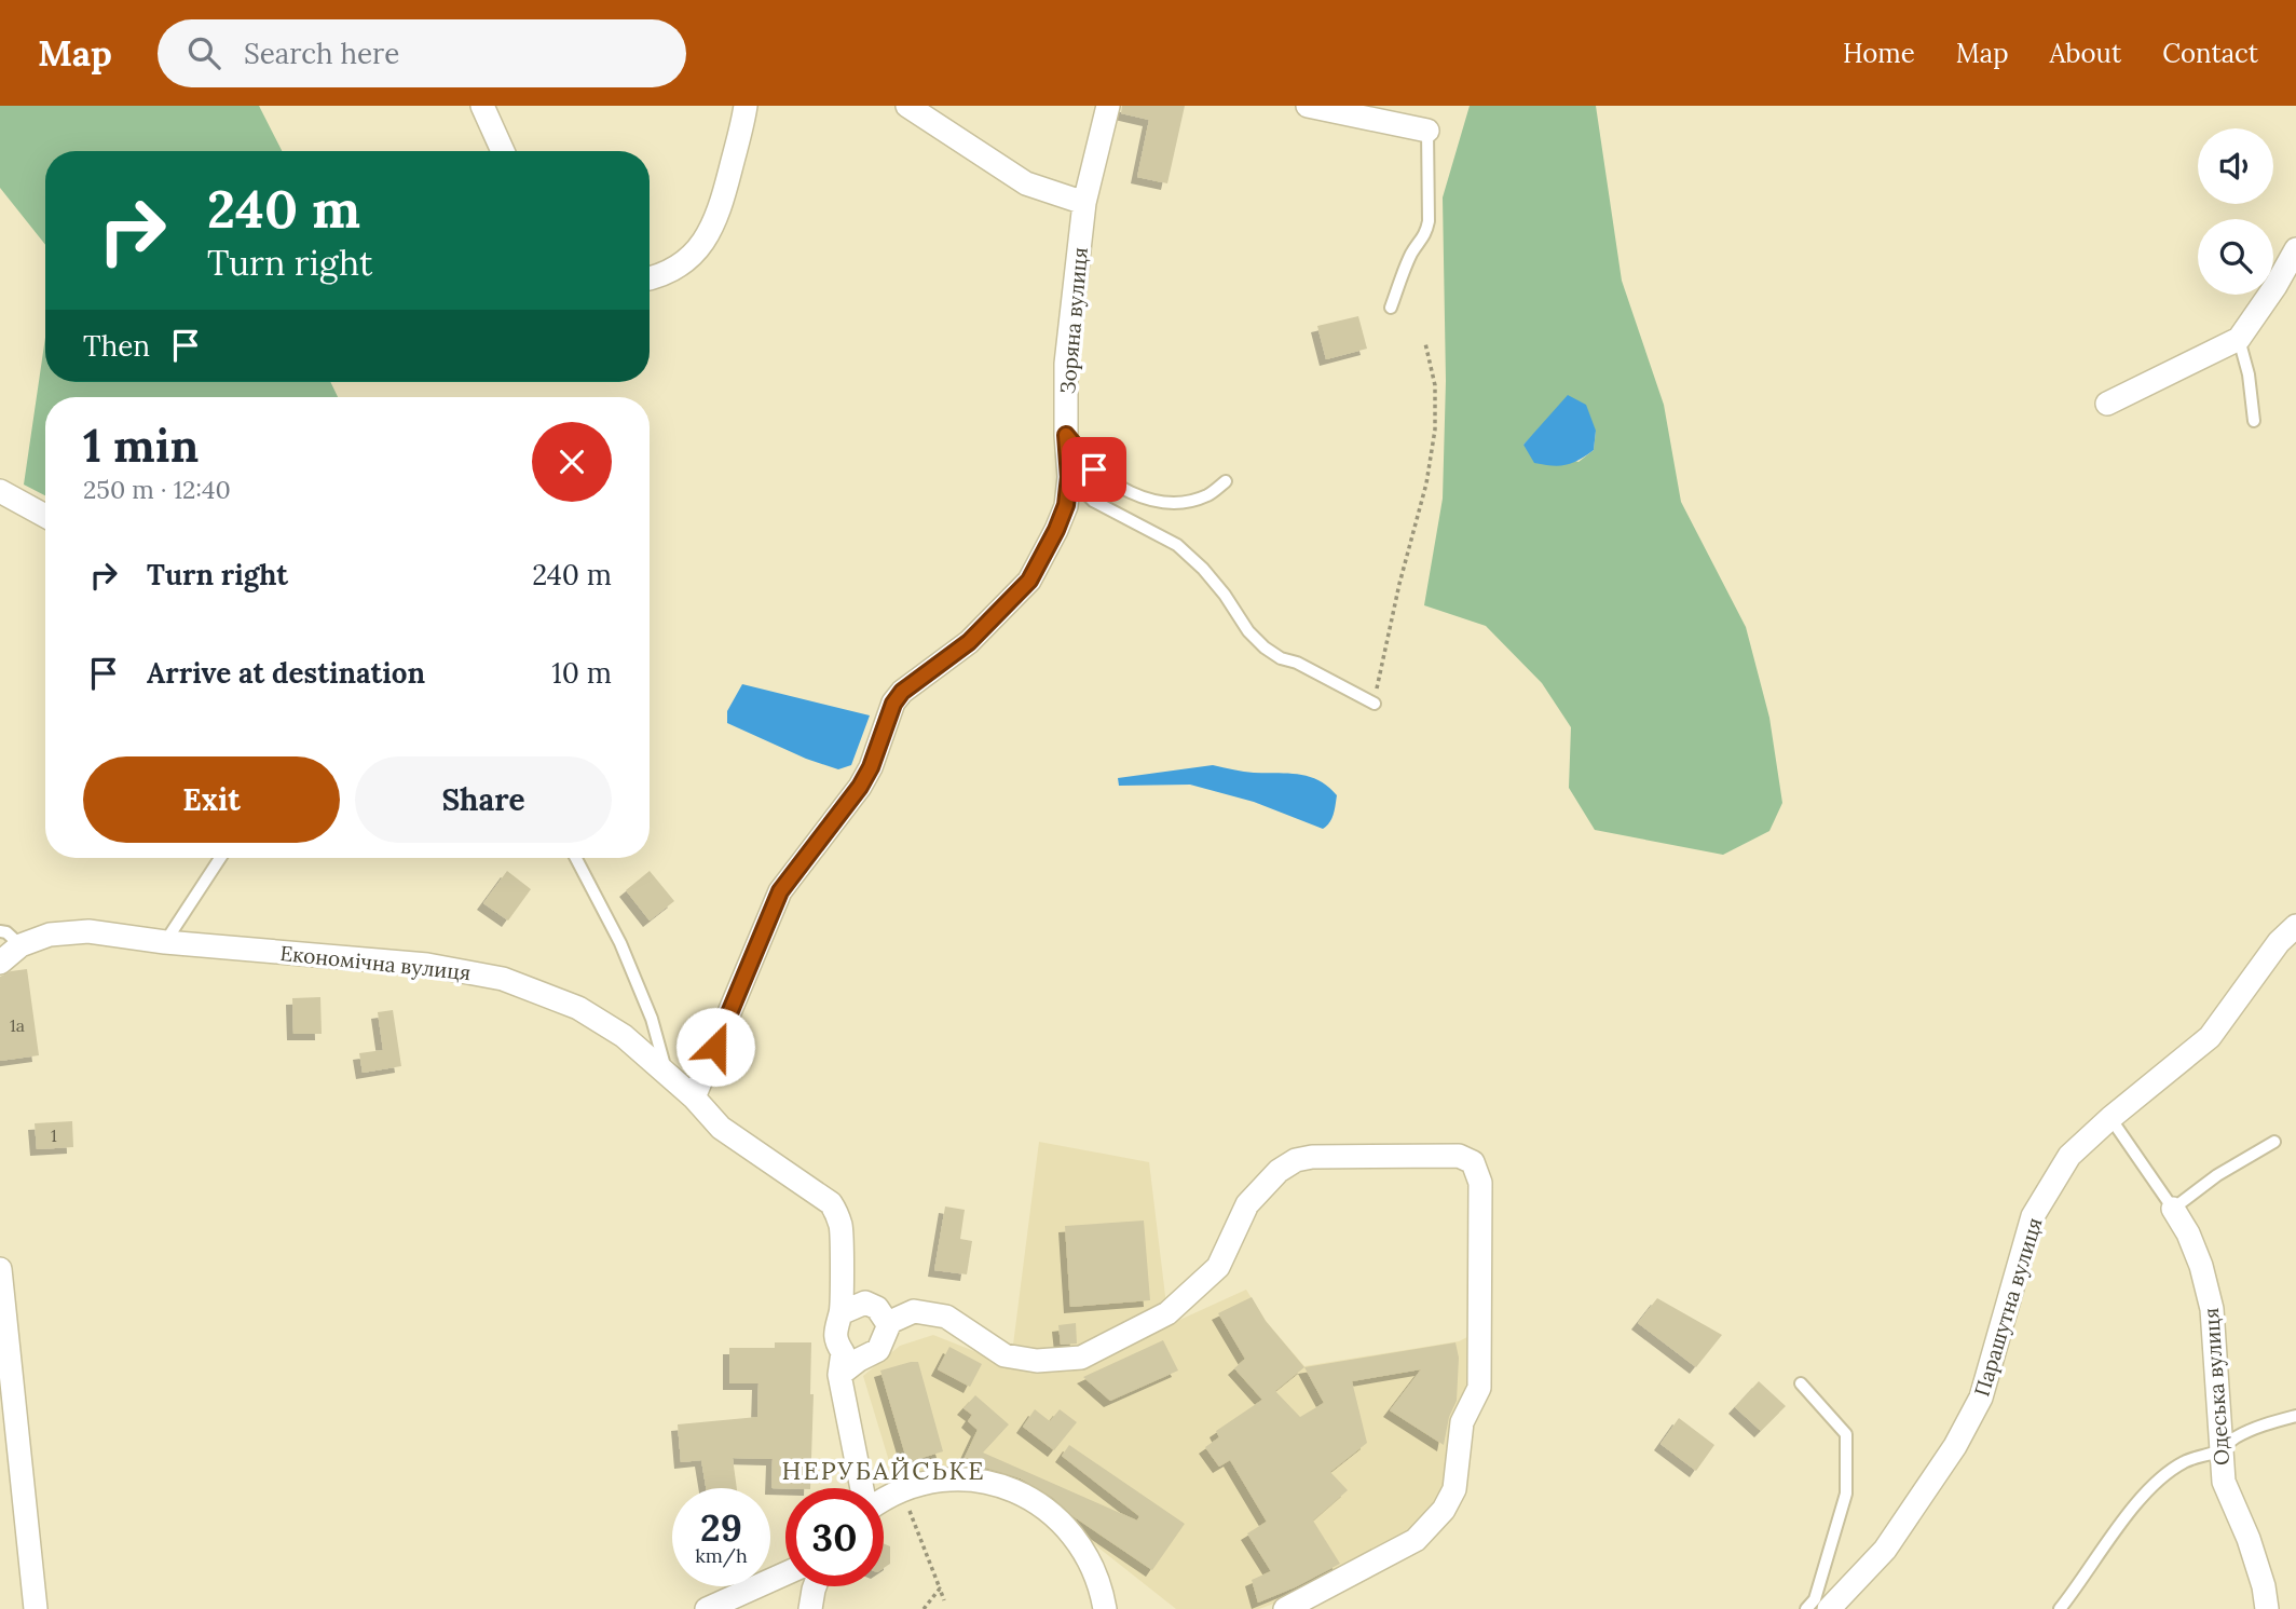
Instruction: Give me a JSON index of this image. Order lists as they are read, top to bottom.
{
  "streets": {
    "street": [
      "Зоряна вулиця",
      "Економічна вулиця",
      "Парашутна вулиця",
      "Одеська вулиця"
    ]
  },
  "crossings": [
    ["Зоряна вулиця", "Економічна вулиця"]
  ],
  "districts": ["НЕРУБАЙСЬКЕ"],
  "house_numbers": ["1а", "1"],
  "page": {
    "header": "Map",
    "search": "Search here",
    "nav": [
      "Home",
      "Map",
      "About",
      "Contact"
    ],
    "turn": ["240 m", "Turn right"],
    "then": "Then",
    "heading": ["1 min", "250 m · 12:40"],
    "list": [
      {
        "name": "Turn right",
        "value": "240 m"
      },
      {
        "name": "Arrive at destination",
        "value": "10 m"
      }
    ],
    "buttons": ["Exit", "Share"],
    "speed": "29 km/h",
    "limit": "30"
  }
}
